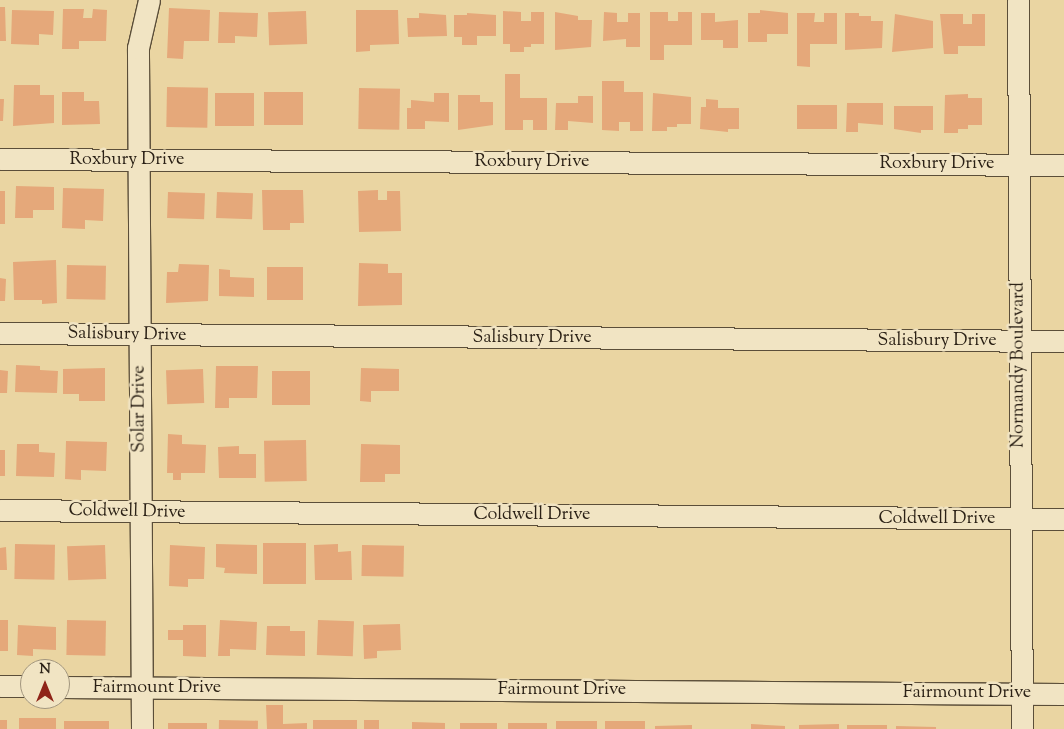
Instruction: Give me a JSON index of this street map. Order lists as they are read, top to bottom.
{
  "streets": {
    "street": [
      "Roxbury Drive",
      "Salisbury Drive",
      "Normandy Boulevard",
      "Solar Drive",
      "Coldwell Drive",
      "Fairmount Drive"
    ]
  },
  "crossings": [
    ["Roxbury Drive", "Normandy Boulevard"],
    ["Roxbury Drive", "Solar Drive"],
    ["Salisbury Drive", "Normandy Boulevard"],
    ["Salisbury Drive", "Solar Drive"],
    ["Normandy Boulevard", "Coldwell Drive"],
    ["Normandy Boulevard", "Fairmount Drive"],
    ["Solar Drive", "Coldwell Drive"],
    ["Solar Drive", "Fairmount Drive"]
  ],
  "north": "top"
}
